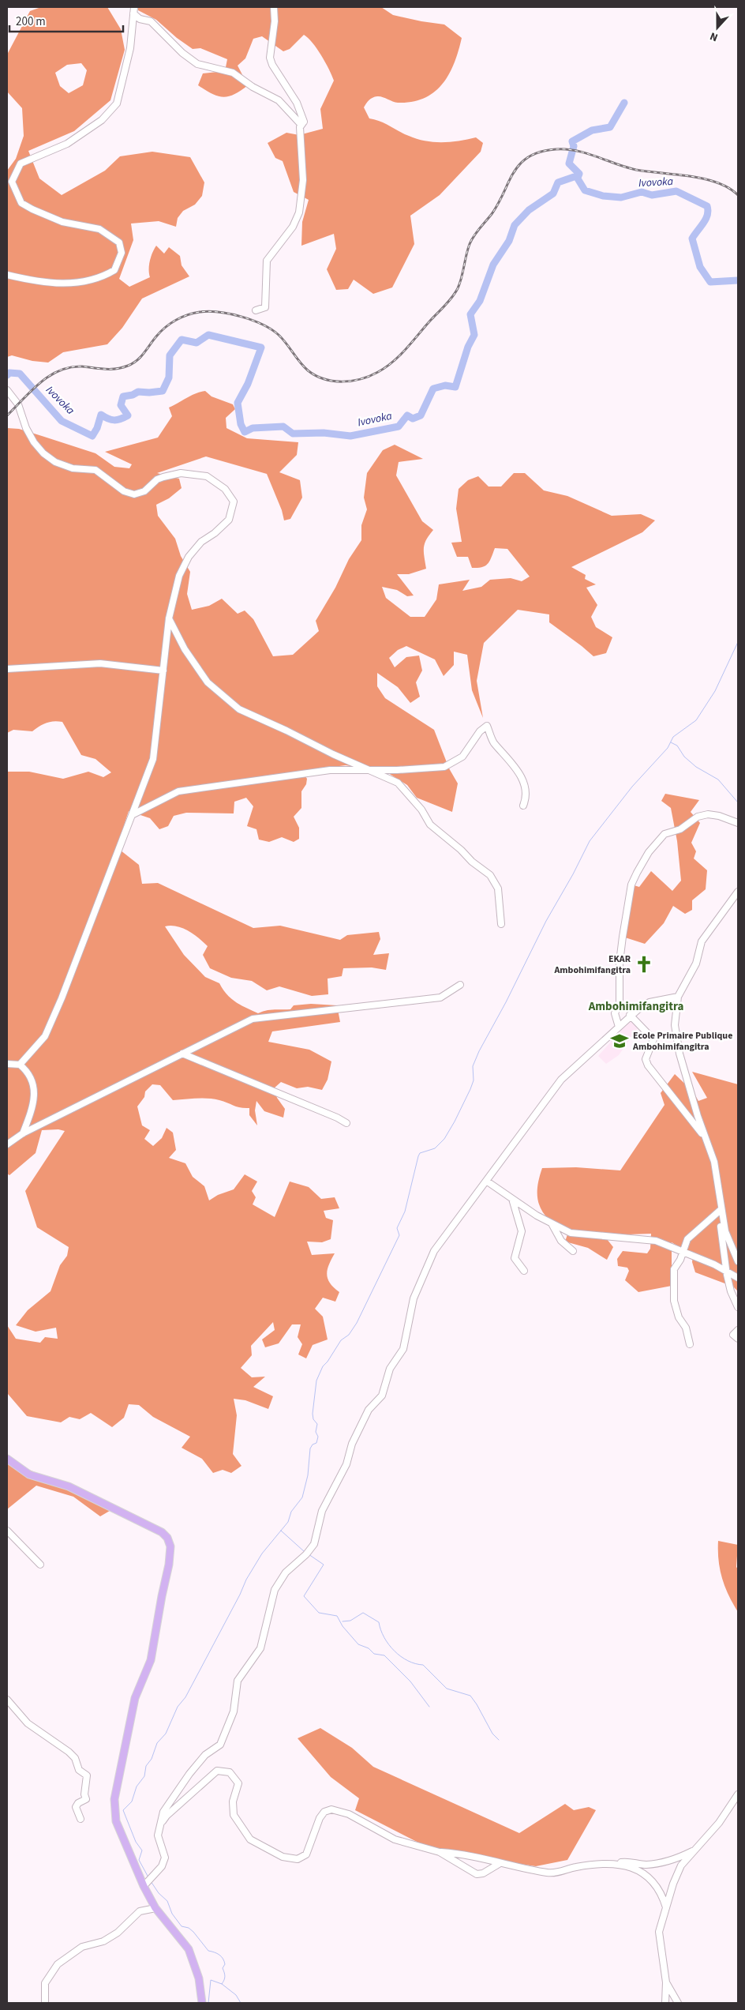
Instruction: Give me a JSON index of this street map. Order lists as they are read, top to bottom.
{
  "districts": ["Ambohimifangitra"],
  "water": ["Ivovoka"],
  "places": {
    "church": ["EKAR Ambohimifangitra"],
    "school or university": ["Ecole Primaire Publique Ambohimifangitra"]
  },
  "scale_bar": "200 m",
  "north": "bottom"
}
